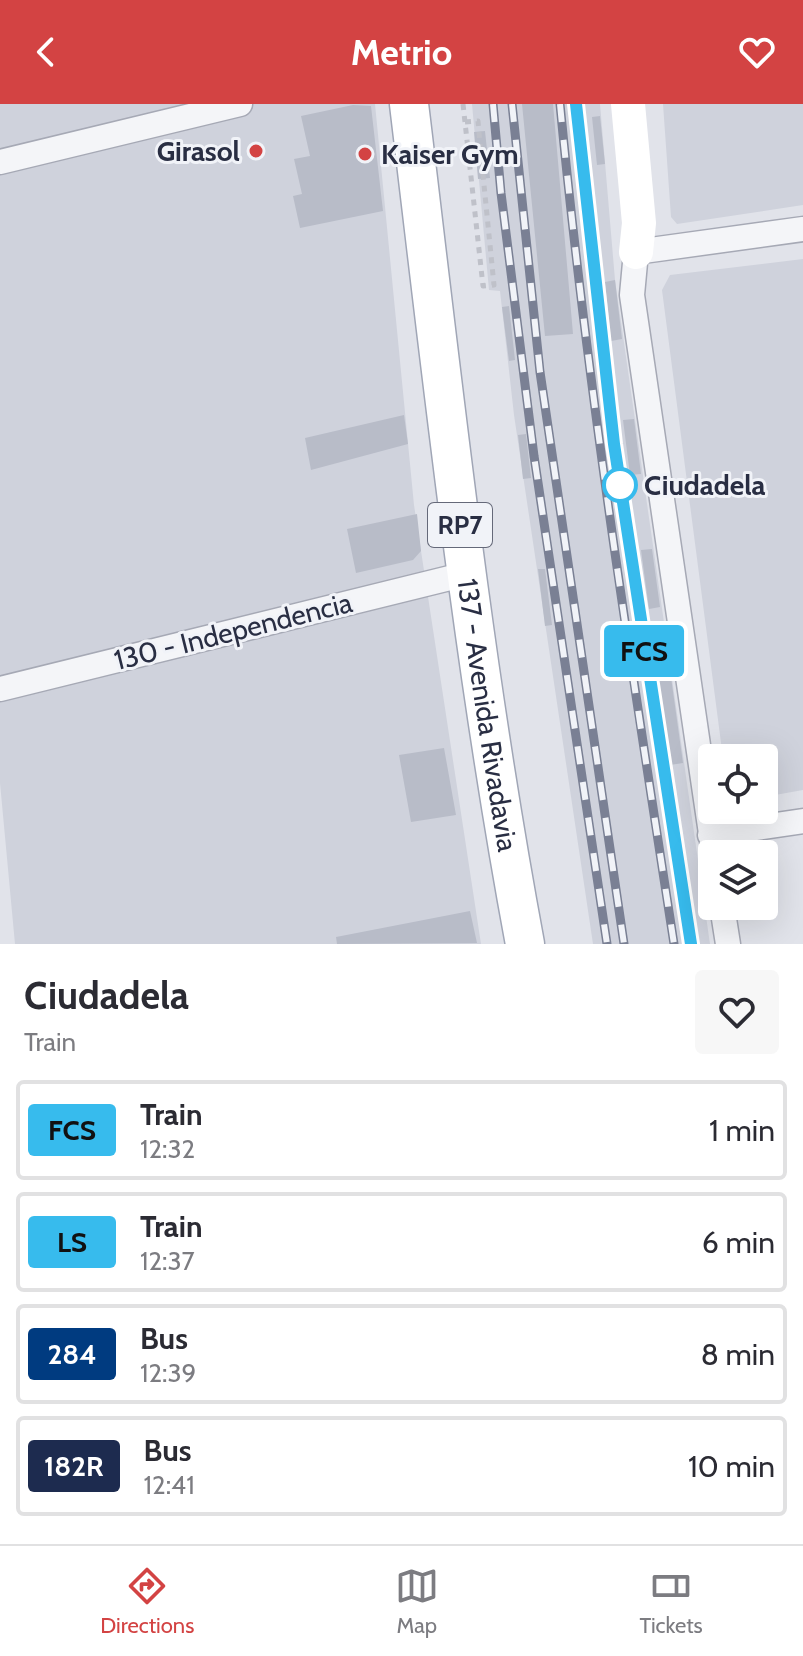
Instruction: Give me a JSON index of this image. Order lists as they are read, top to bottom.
{
  "streets": {
    "main road": ["RP7", "137 - Avenida Rivadavia"],
    "street": ["130 - Independencia"]
  },
  "crossings": [
    ["130 - Independencia", "137 - Avenida Rivadavia"]
  ],
  "places": ["Girasol", "Kaiser Gym", "Ciudadela"],
  "page": {
    "header": "Metrio",
    "on_map": "FCS",
    "heading": ["Ciudadela", "Train"],
    "list": [
      {
        "mark": "FCS",
        "name": "Train",
        "note": "12:32",
        "value": "1 min"
      },
      {
        "mark": "LS",
        "name": "Train",
        "note": "12:37",
        "value": "6 min"
      },
      {
        "mark": "284",
        "name": "Bus",
        "note": "12:39",
        "value": "8 min"
      },
      {
        "mark": "182R",
        "name": "Bus",
        "note": "12:41",
        "value": "10 min"
      }
    ],
    "tabs": ["Directions", "Map", "Tickets"]
  }
}
